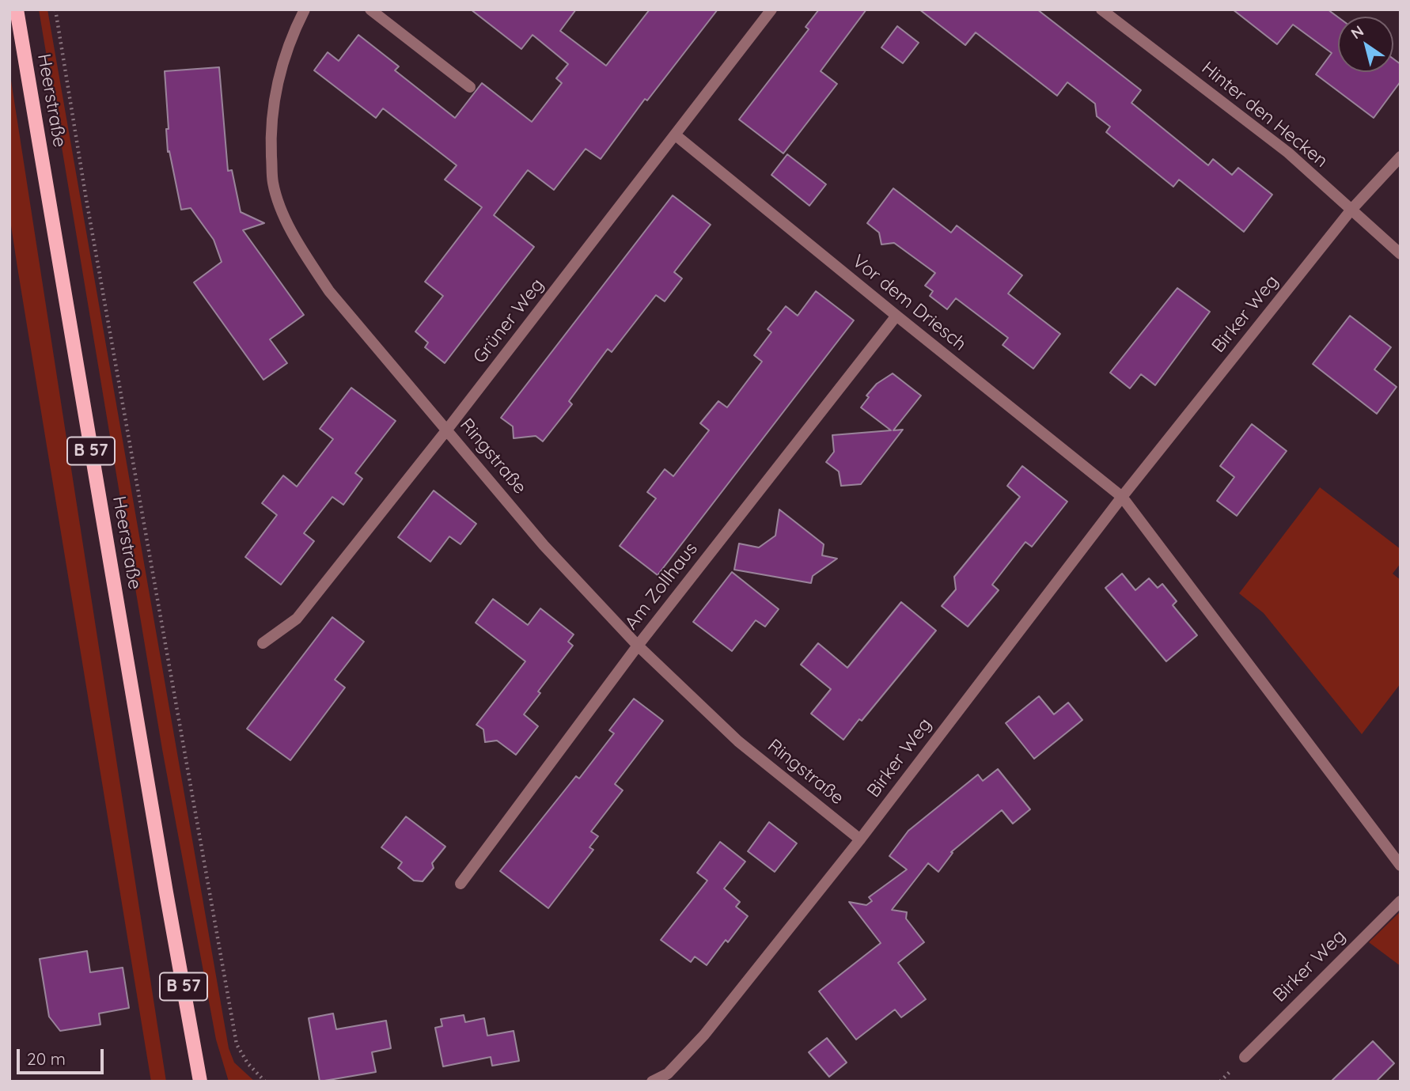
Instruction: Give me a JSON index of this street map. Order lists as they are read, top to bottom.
{
  "streets": {
    "main road": ["Heerstraße", "B 57"],
    "street": [
      "Hinter den Hecken",
      "Vor dem Driesch",
      "Birker Weg",
      "Grüner Weg",
      "Ringstraße",
      "Am Zollhaus"
    ]
  },
  "crossings": [
    ["Hinter den Hecken", "Birker Weg"],
    ["Vor dem Driesch", "Birker Weg"],
    ["Vor dem Driesch", "Grüner Weg"],
    ["Vor dem Driesch", "Am Zollhaus"],
    ["Birker Weg", "Ringstraße"],
    ["Grüner Weg", "Ringstraße"],
    ["Ringstraße", "Am Zollhaus"]
  ],
  "scale_bar": "20 m",
  "north": "top left"
}
